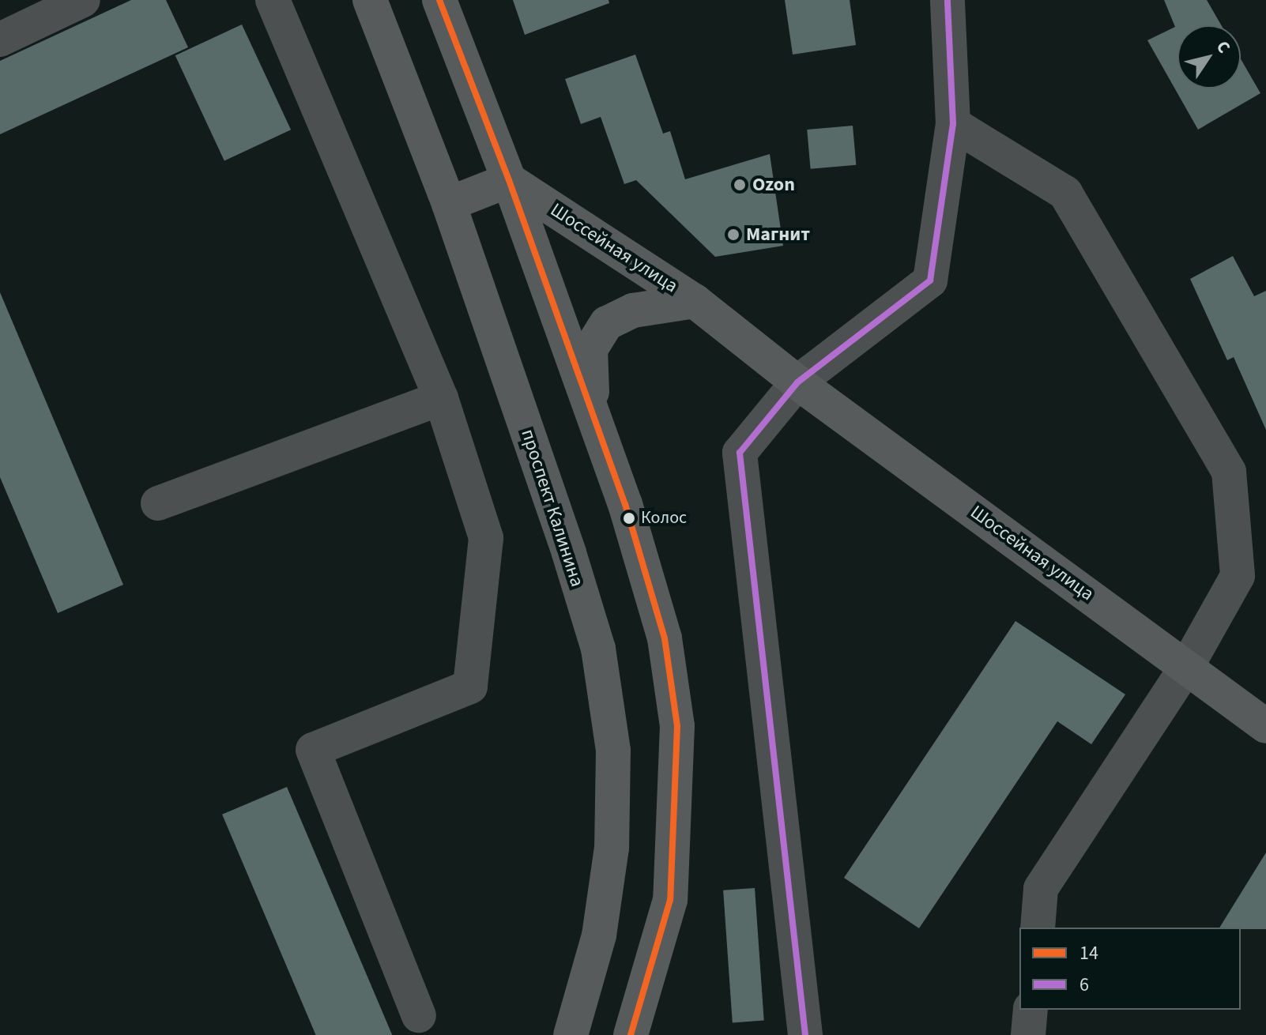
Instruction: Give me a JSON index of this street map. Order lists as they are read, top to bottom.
{
  "streets": {
    "main road": ["Шоссейная улица", "проспект Калинина"]
  },
  "places": ["Ozon", "Магнит", "Колос"],
  "lines": ["transit line 14", "transit line 6"],
  "legend": ["14", "6"],
  "north": "top right"
}
